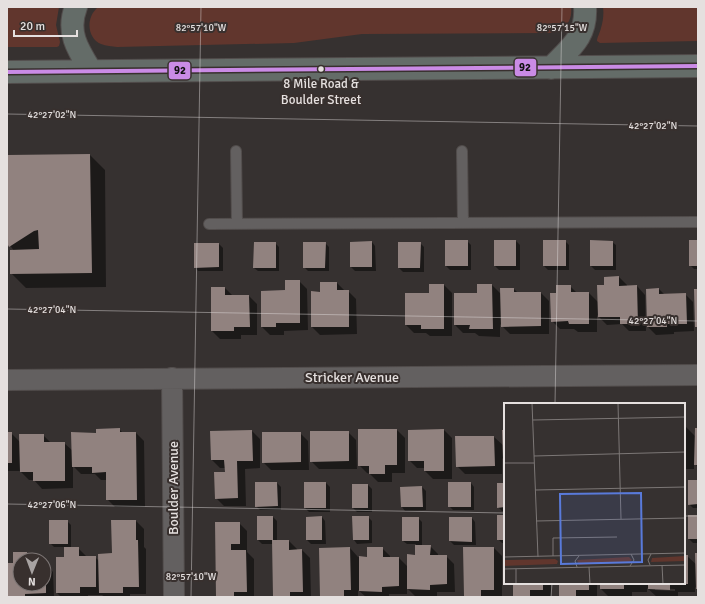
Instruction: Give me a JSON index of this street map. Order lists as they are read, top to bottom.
{
  "streets": {
    "street": ["Stricker Avenue", "Boulder Avenue"]
  },
  "crossings": [
    ["Stricker Avenue", "Boulder Avenue"]
  ],
  "places": ["8 Mile Road & Boulder Street"],
  "lines": ["transit line 92"],
  "scale_bar": "20 m",
  "north": "bottom",
  "coordinates": [
    "82°57'10\"W",
    "82°57'15\"W",
    "42°27'02\"N",
    "42°27'04\"N",
    "42°27'06\"N"
  ]
}
